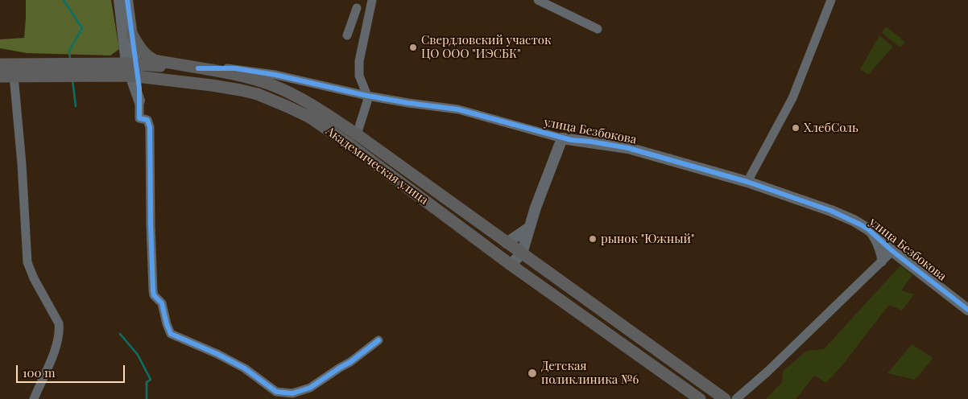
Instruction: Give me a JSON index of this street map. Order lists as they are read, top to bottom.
{
  "streets": {
    "main road": ["Академическая улица"],
    "street": ["улица Безбокова"]
  },
  "places": [
    "Свердловский участок ЦО ООО \"ИЭСБК\"",
    "ХлебСоль",
    "рынок \"Южный\"",
    "Детская поликлиника №6"
  ],
  "scale_bar": "100 m"
}
